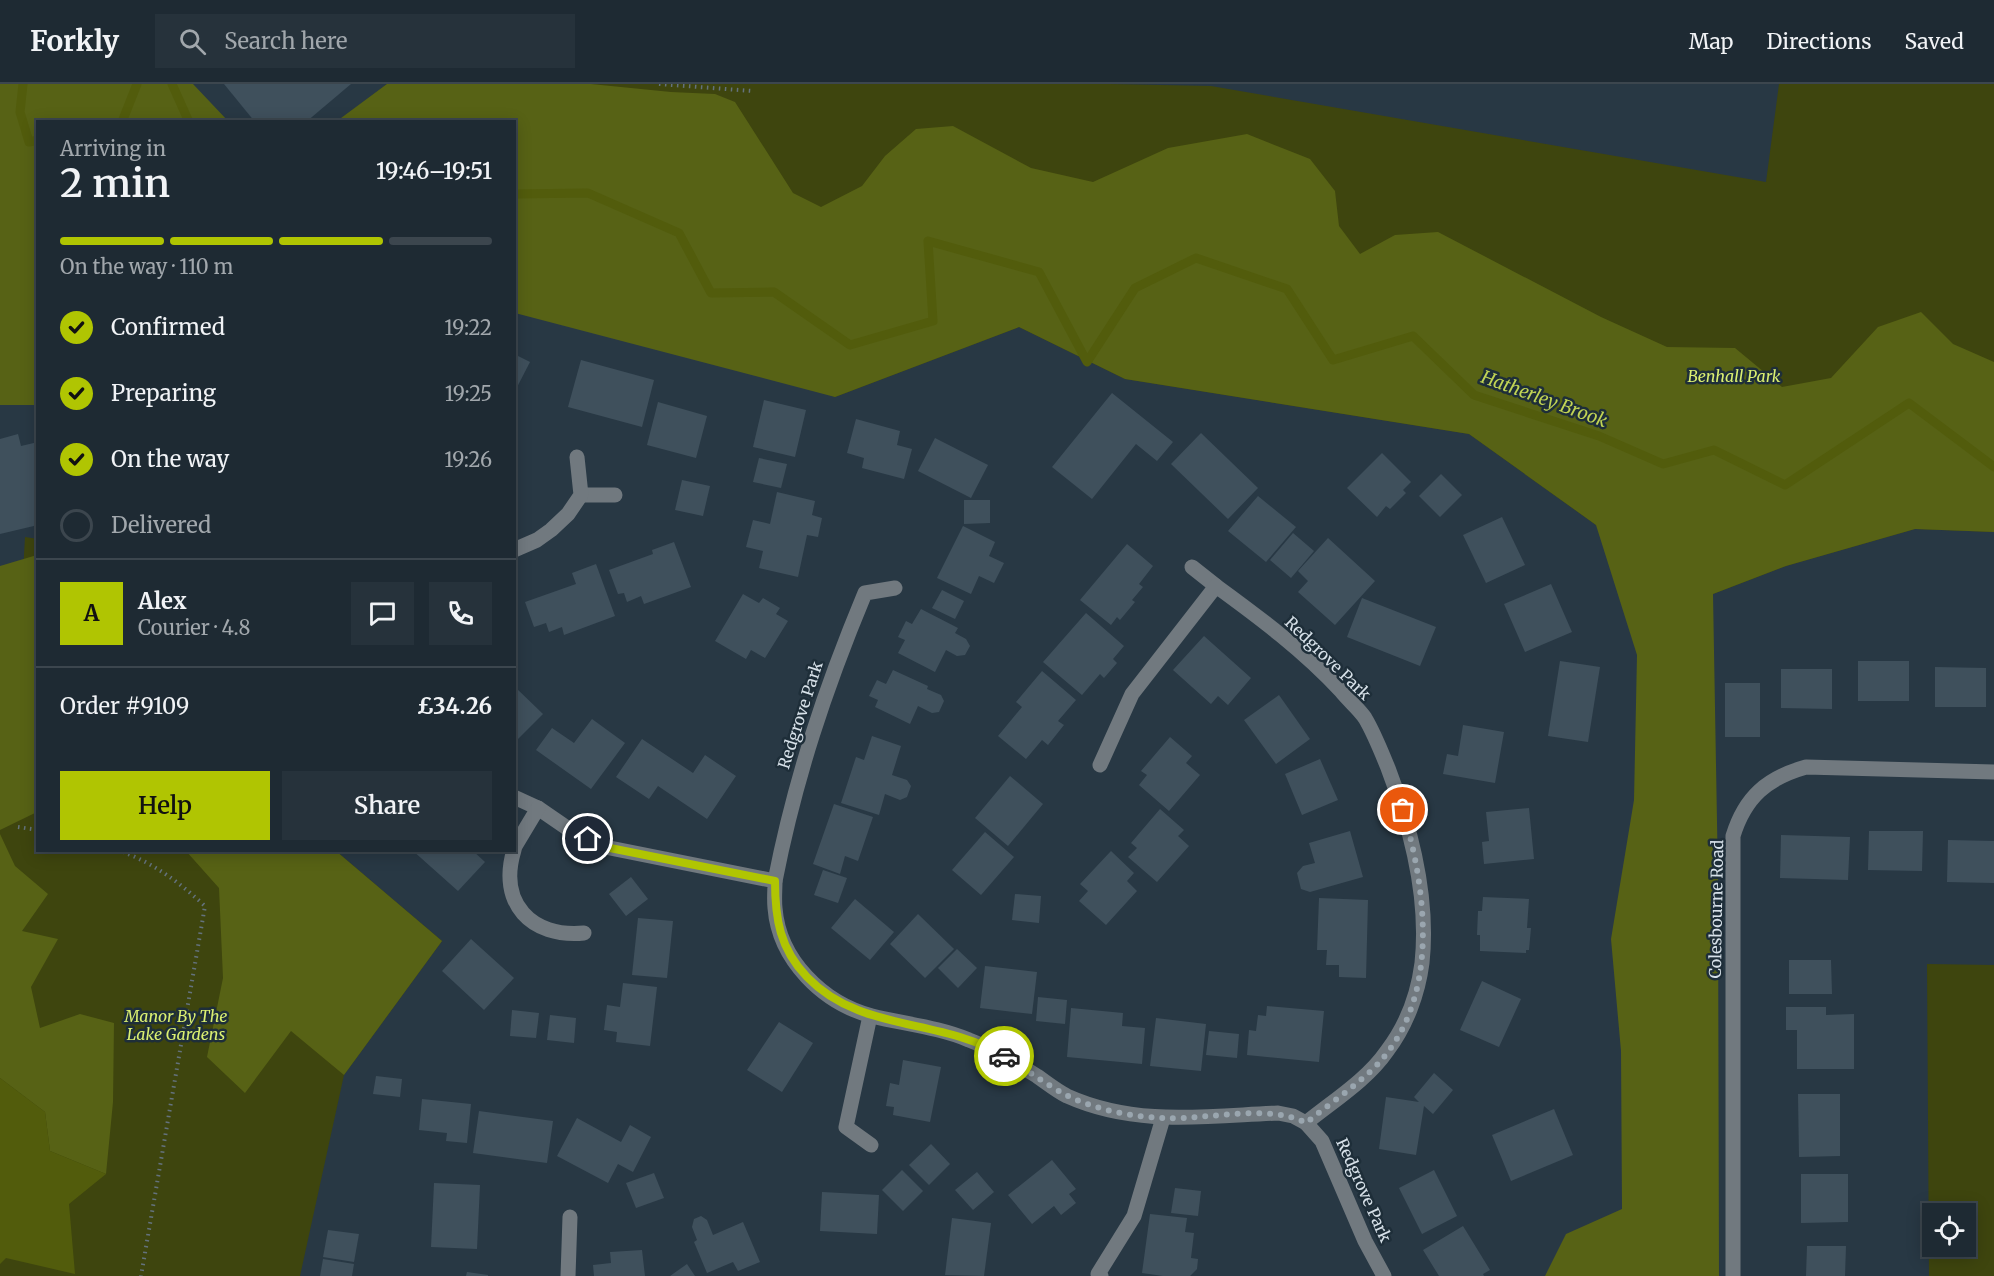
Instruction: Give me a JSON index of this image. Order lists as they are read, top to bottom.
{
  "streets": {
    "street": ["Redgrove Park", "Colesbourne Road"]
  },
  "water": ["Hatherley Brook"],
  "parks": ["Benhall Park", "Manor By The Lake Gardens"],
  "page": {
    "header": "Forkly",
    "search": "Search here",
    "nav": ["Map", "Directions", "Saved"],
    "heading": ["2 min", "Arriving in", "19:46–19:51"],
    "panel": [
      "Alex",
      "Courier · 4.8",
      "Order #9109",
      "£34.26"
    ],
    "bar": "On the way · 110 m",
    "list": [
      ["Confirmed", "19:22"],
      ["Preparing", "19:25"],
      ["On the way", "19:26"],
      "Delivered"
    ],
    "round": "A",
    "buttons": ["Help", "Share"]
  }
}
